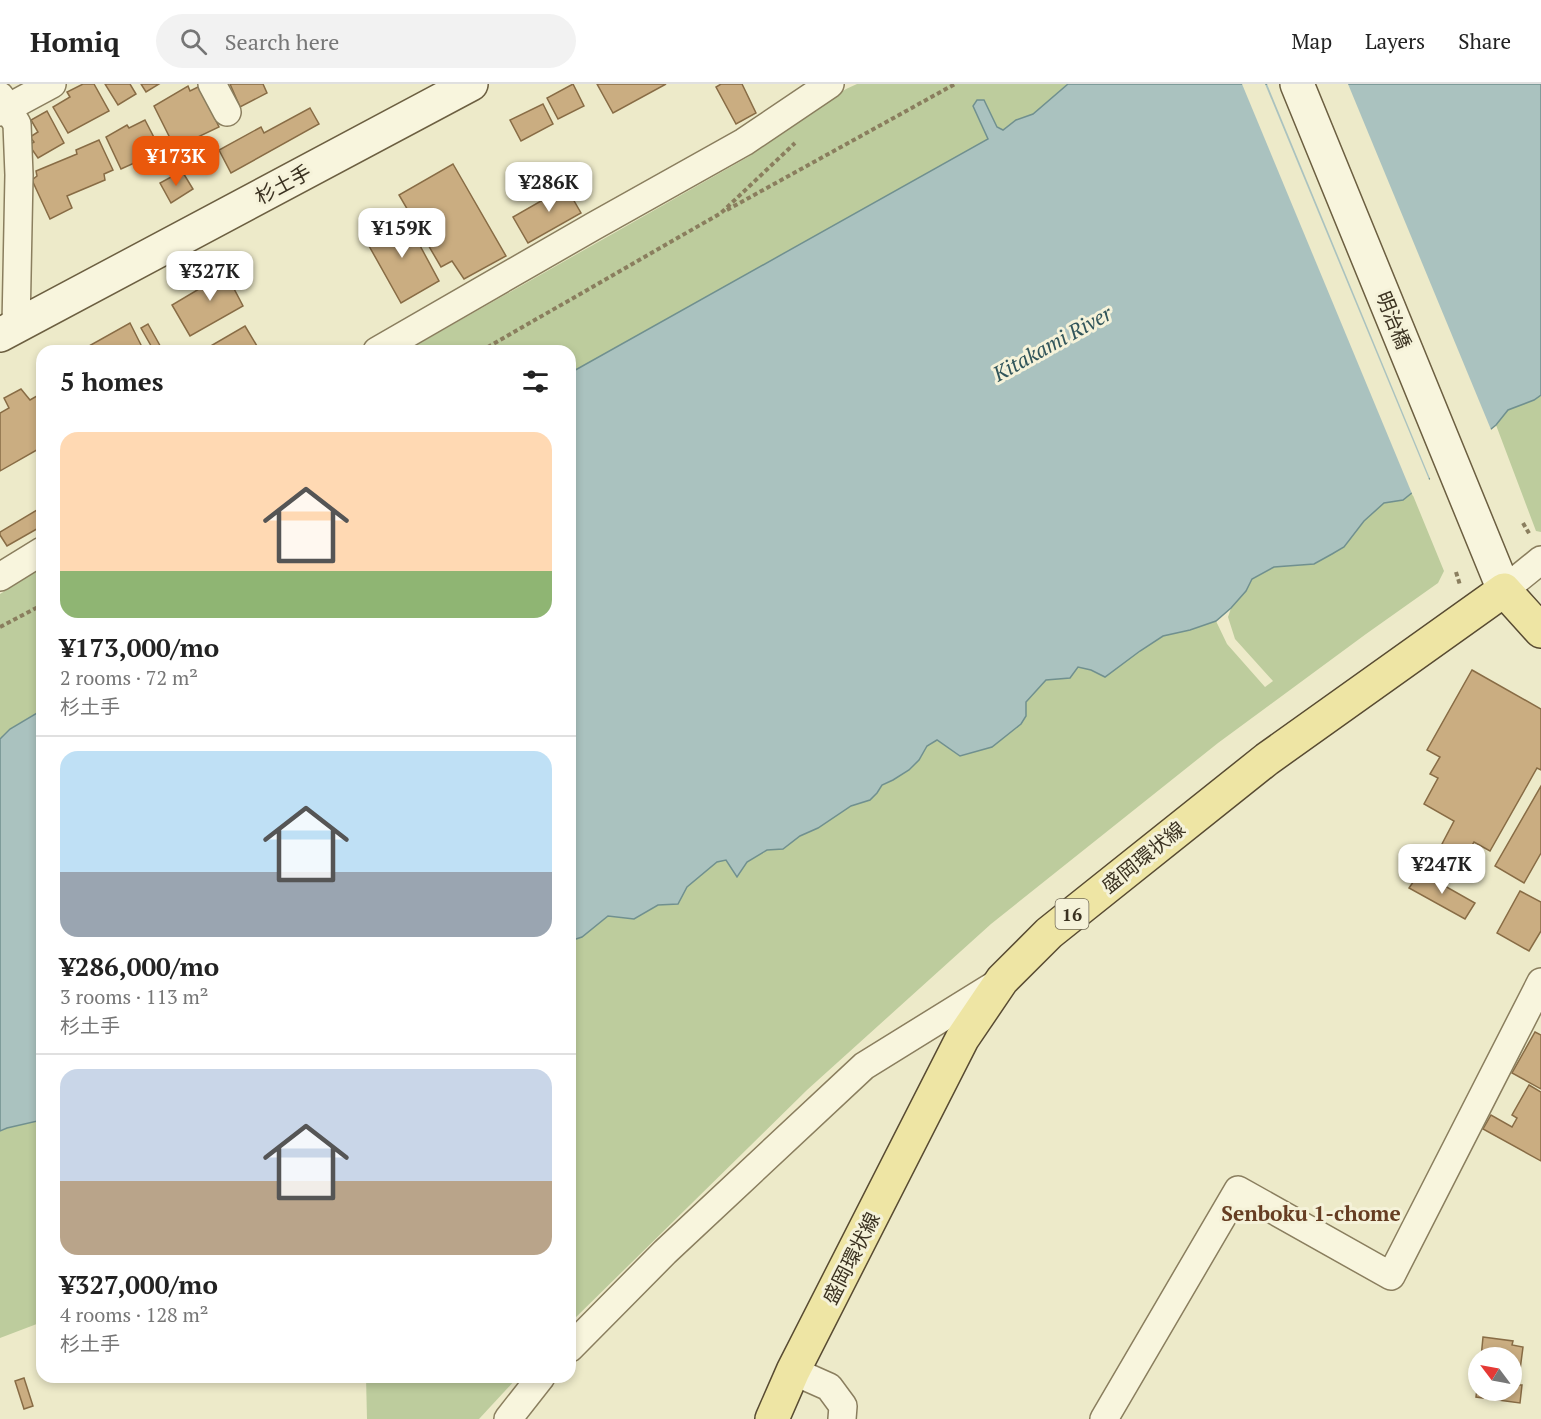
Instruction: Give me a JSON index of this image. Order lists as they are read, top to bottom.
{
  "streets": {
    "main road": [
      "杉土手",
      "明治橋",
      "盛岡環状線",
      "16"
    ]
  },
  "crossings": [
    ["明治橋", "盛岡環状線"]
  ],
  "districts": ["Senboku 1-chome"],
  "water": ["Kitakami River"],
  "north": "top left",
  "page": {
    "header": "Homiq",
    "search": "Search here",
    "nav": ["Map", "Layers", "Share"],
    "price": [
      "¥173K",
      "¥286K",
      "¥159K",
      "¥327K",
      "¥247K"
    ],
    "heading": "5 homes",
    "list": [
      {
        "name": "¥173,000/mo",
        "note": "2 rooms · 72 m² · 杉土手"
      },
      {
        "name": "¥286,000/mo",
        "note": "3 rooms · 113 m² · 杉土手"
      },
      {
        "name": "¥327,000/mo",
        "note": "4 rooms · 128 m² · 杉土手"
      }
    ]
  }
}
